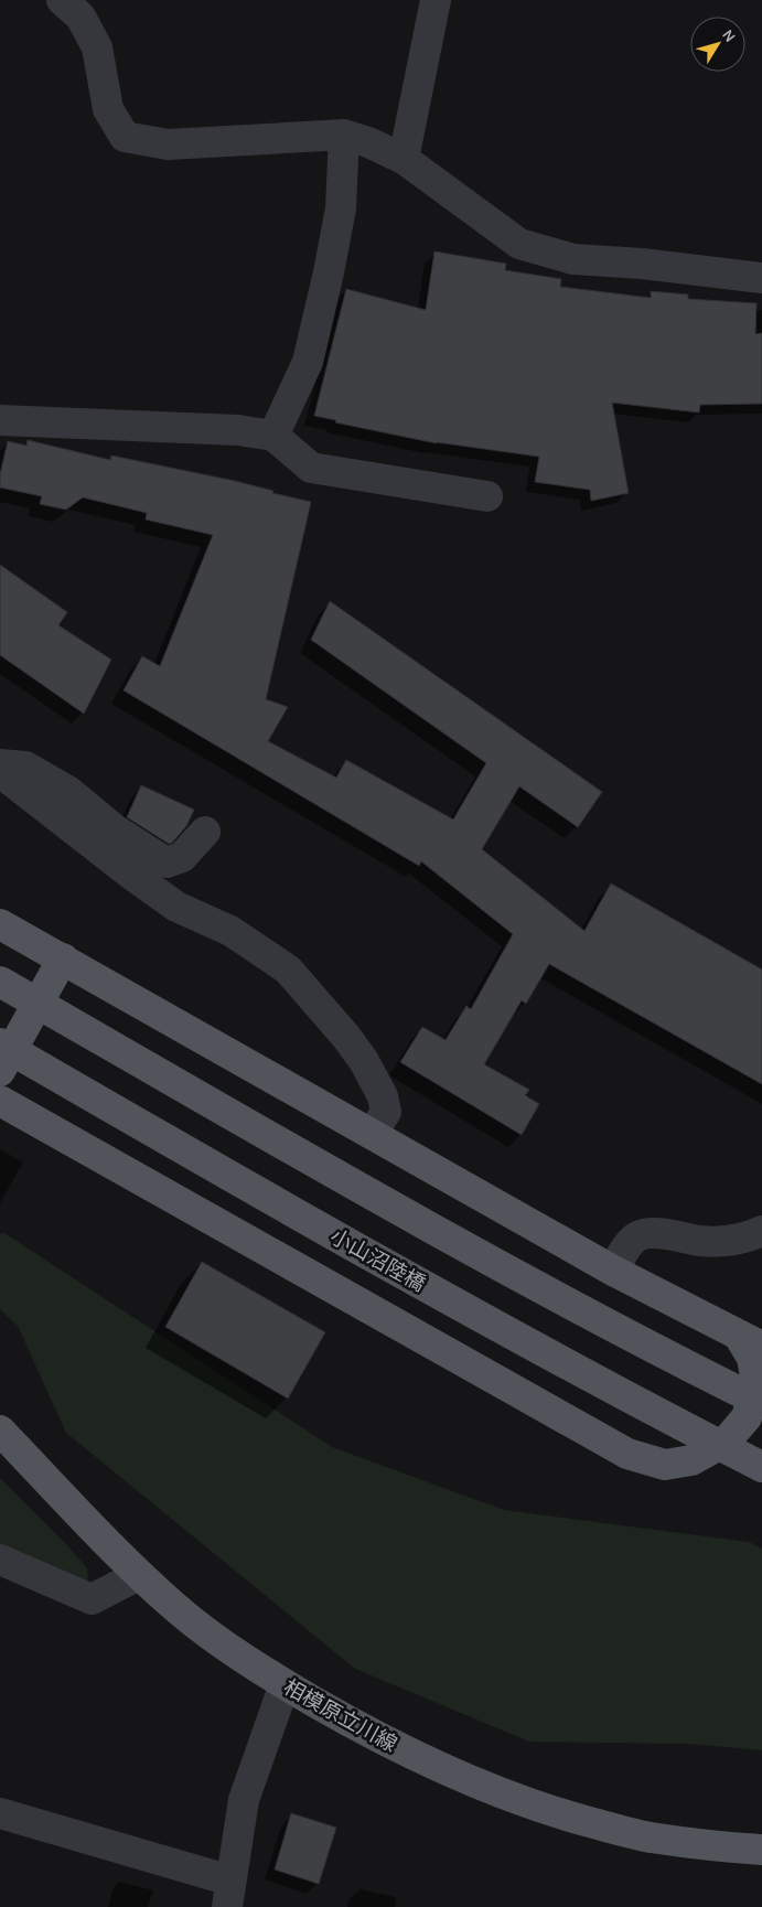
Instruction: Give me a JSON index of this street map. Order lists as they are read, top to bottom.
{
  "streets": {
    "main road": ["小山沼陸橋", "相模原立川線"]
  },
  "north": "top right"
}
